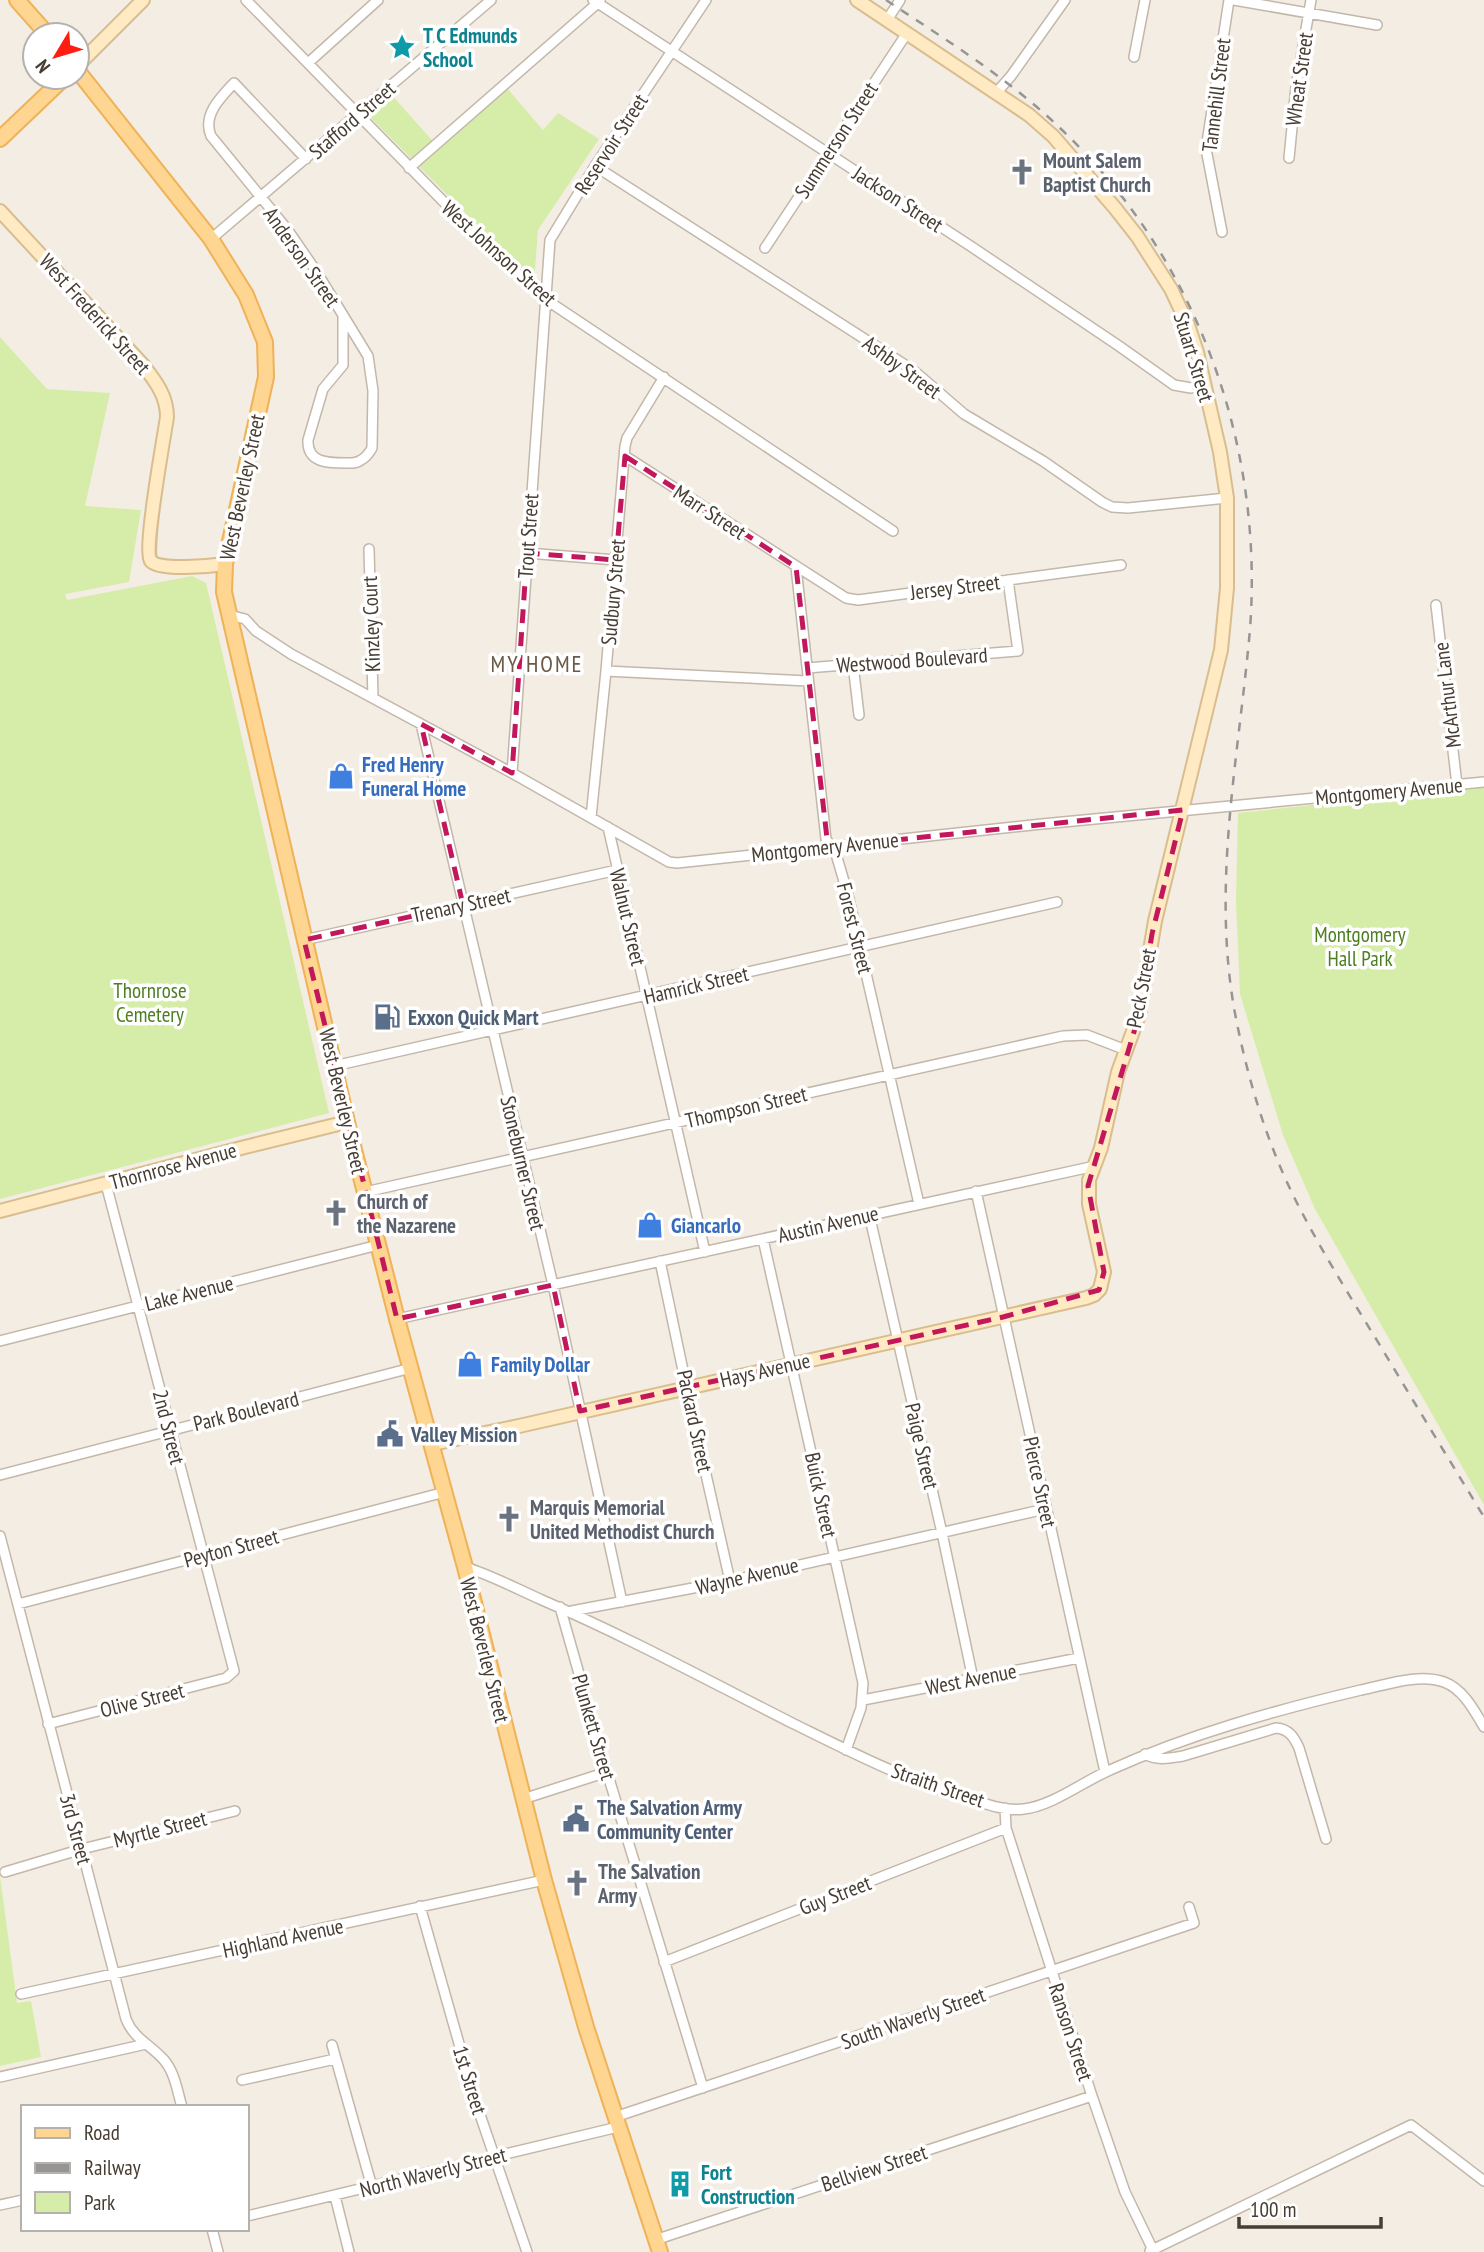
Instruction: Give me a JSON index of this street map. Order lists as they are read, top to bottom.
{
  "streets": {
    "main road": ["West Beverley Street"],
    "street": [
      "Wheat Street",
      "Tannehill Street",
      "Stafford Street",
      "Summerson Street",
      "Reservoir Street",
      "Jackson Street",
      "West Johnson Street",
      "Anderson Street",
      "West Frederick Street",
      "Stuart Street",
      "Ashby Street",
      "Marr Street",
      "Trout Street",
      "Jersey Street",
      "Sudbury Street",
      "Kinzley Court",
      "Westwood Boulevard",
      "McArthur Lane",
      "Montgomery Avenue",
      "Trenary Street",
      "Walnut Street",
      "Forest Street",
      "Hamrick Street",
      "Peck Street",
      "Thompson Street",
      "Stoneburner Street",
      "Thornrose Avenue",
      "Austin Avenue",
      "Lake Avenue",
      "Hays Avenue",
      "Park Boulevard",
      "Packard Street",
      "2nd Street",
      "Paige Street",
      "Pierce Street",
      "Buick Street",
      "Peyton Street",
      "Wayne Avenue",
      "West Avenue",
      "Olive Street",
      "Plunkett Street",
      "Straith Street",
      "3rd Street",
      "Myrtle Street",
      "Guy Street",
      "Highland Avenue",
      "South Waverly Street",
      "Ranson Street",
      "1st Street",
      "Bellview Street",
      "North Waverly Street"
    ]
  },
  "crossings": [
    ["Stafford Street", "West Johnson Street"],
    ["Stafford Street", "Anderson Street"],
    ["Stafford Street", "West Beverley Street"],
    ["Summerson Street", "Jackson Street"],
    ["Summerson Street", "Stuart Street"],
    ["Reservoir Street", "Jackson Street"],
    ["Reservoir Street", "West Johnson Street"],
    ["Reservoir Street", "Ashby Street"],
    ["Reservoir Street", "Trout Street"],
    ["Jackson Street", "Stuart Street"],
    ["West Johnson Street", "Trout Street"],
    ["West Johnson Street", "Sudbury Street"],
    ["West Frederick Street", "West Beverley Street"],
    ["Stuart Street", "Ashby Street"],
    ["Stuart Street", "Montgomery Avenue"],
    ["Stuart Street", "Peck Street"],
    ["West Beverley Street", "Montgomery Avenue"],
    ["West Beverley Street", "Trenary Street"],
    ["West Beverley Street", "Hamrick Street"],
    ["West Beverley Street", "Thompson Street"],
    ["West Beverley Street", "Thornrose Avenue"],
    ["West Beverley Street", "Austin Avenue"],
    ["West Beverley Street", "Lake Avenue"],
    ["West Beverley Street", "Hays Avenue"],
    ["West Beverley Street", "Park Boulevard"],
    ["West Beverley Street", "Peyton Street"],
    ["West Beverley Street", "Straith Street"],
    ["West Beverley Street", "Highland Avenue"],
    ["West Beverley Street", "South Waverly Street"],
    ["West Beverley Street", "Bellview Street"],
    ["West Beverley Street", "North Waverly Street"],
    ["Marr Street", "Jersey Street"],
    ["Marr Street", "Sudbury Street"],
    ["Marr Street", "Forest Street"],
    ["Trout Street", "Montgomery Avenue"],
    ["Jersey Street", "Westwood Boulevard"],
    ["Jersey Street", "Forest Street"],
    ["Sudbury Street", "Westwood Boulevard"],
    ["Sudbury Street", "Montgomery Avenue"],
    ["Kinzley Court", "Montgomery Avenue"],
    ["Westwood Boulevard", "Forest Street"],
    ["McArthur Lane", "Montgomery Avenue"],
    ["Montgomery Avenue", "Walnut Street"],
    ["Montgomery Avenue", "Forest Street"],
    ["Montgomery Avenue", "Peck Street"],
    ["Montgomery Avenue", "Stoneburner Street"],
    ["Trenary Street", "Walnut Street"],
    ["Trenary Street", "Stoneburner Street"],
    ["Walnut Street", "Hamrick Street"],
    ["Walnut Street", "Thompson Street"],
    ["Walnut Street", "Austin Avenue"],
    ["Forest Street", "Hamrick Street"],
    ["Forest Street", "Thompson Street"],
    ["Forest Street", "Austin Avenue"],
    ["Hamrick Street", "Stoneburner Street"],
    ["Peck Street", "Thompson Street"],
    ["Peck Street", "Austin Avenue"],
    ["Peck Street", "Hays Avenue"],
    ["Thompson Street", "Stoneburner Street"],
    ["Stoneburner Street", "Austin Avenue"],
    ["Stoneburner Street", "Hays Avenue"],
    ["Stoneburner Street", "Wayne Avenue"],
    ["Thornrose Avenue", "2nd Street"],
    ["Austin Avenue", "Packard Street"],
    ["Austin Avenue", "Paige Street"],
    ["Austin Avenue", "Pierce Street"],
    ["Austin Avenue", "Buick Street"],
    ["Lake Avenue", "2nd Street"],
    ["Hays Avenue", "Packard Street"],
    ["Hays Avenue", "Paige Street"],
    ["Hays Avenue", "Pierce Street"],
    ["Hays Avenue", "Buick Street"],
    ["Park Boulevard", "2nd Street"],
    ["Packard Street", "Wayne Avenue"],
    ["2nd Street", "Peyton Street"],
    ["2nd Street", "Olive Street"],
    ["Paige Street", "Wayne Avenue"],
    ["Paige Street", "West Avenue"],
    ["Pierce Street", "Wayne Avenue"],
    ["Pierce Street", "West Avenue"],
    ["Pierce Street", "Straith Street"],
    ["Buick Street", "Wayne Avenue"],
    ["Buick Street", "West Avenue"],
    ["Buick Street", "Straith Street"],
    ["Peyton Street", "3rd Street"],
    ["Wayne Avenue", "Straith Street"],
    ["Olive Street", "3rd Street"],
    ["Plunkett Street", "Straith Street"],
    ["Plunkett Street", "Guy Street"],
    ["Plunkett Street", "South Waverly Street"],
    ["Straith Street", "Ranson Street"],
    ["3rd Street", "Myrtle Street"],
    ["3rd Street", "Highland Avenue"],
    ["Guy Street", "Ranson Street"],
    ["Highland Avenue", "1st Street"],
    ["South Waverly Street", "Ranson Street"],
    ["South Waverly Street", "North Waverly Street"],
    ["Ranson Street", "Bellview Street"],
    ["1st Street", "North Waverly Street"]
  ],
  "districts": ["MY HOME"],
  "parks": ["Montgomery Hall Park", "Thornrose Cemetery"],
  "places": {
    "place": ["T C Edmunds School"],
    "church": [
      "Mount Salem Baptist Church",
      "Church of the Nazarene",
      "Marquis Memorial United Methodist Church",
      "The Salvation Army"
    ],
    "shop": ["Fred Henry Funeral Home", "Giancarlo", "Family Dollar"],
    "fuel station": ["Exxon Quick Mart"],
    "public building": ["Valley Mission", "The Salvation Army Community Center"],
    "building": ["Fort Construction"]
  },
  "legend": ["Road", "Railway", "Park"],
  "scale_bar": "100 m",
  "north": "bottom left"
}
